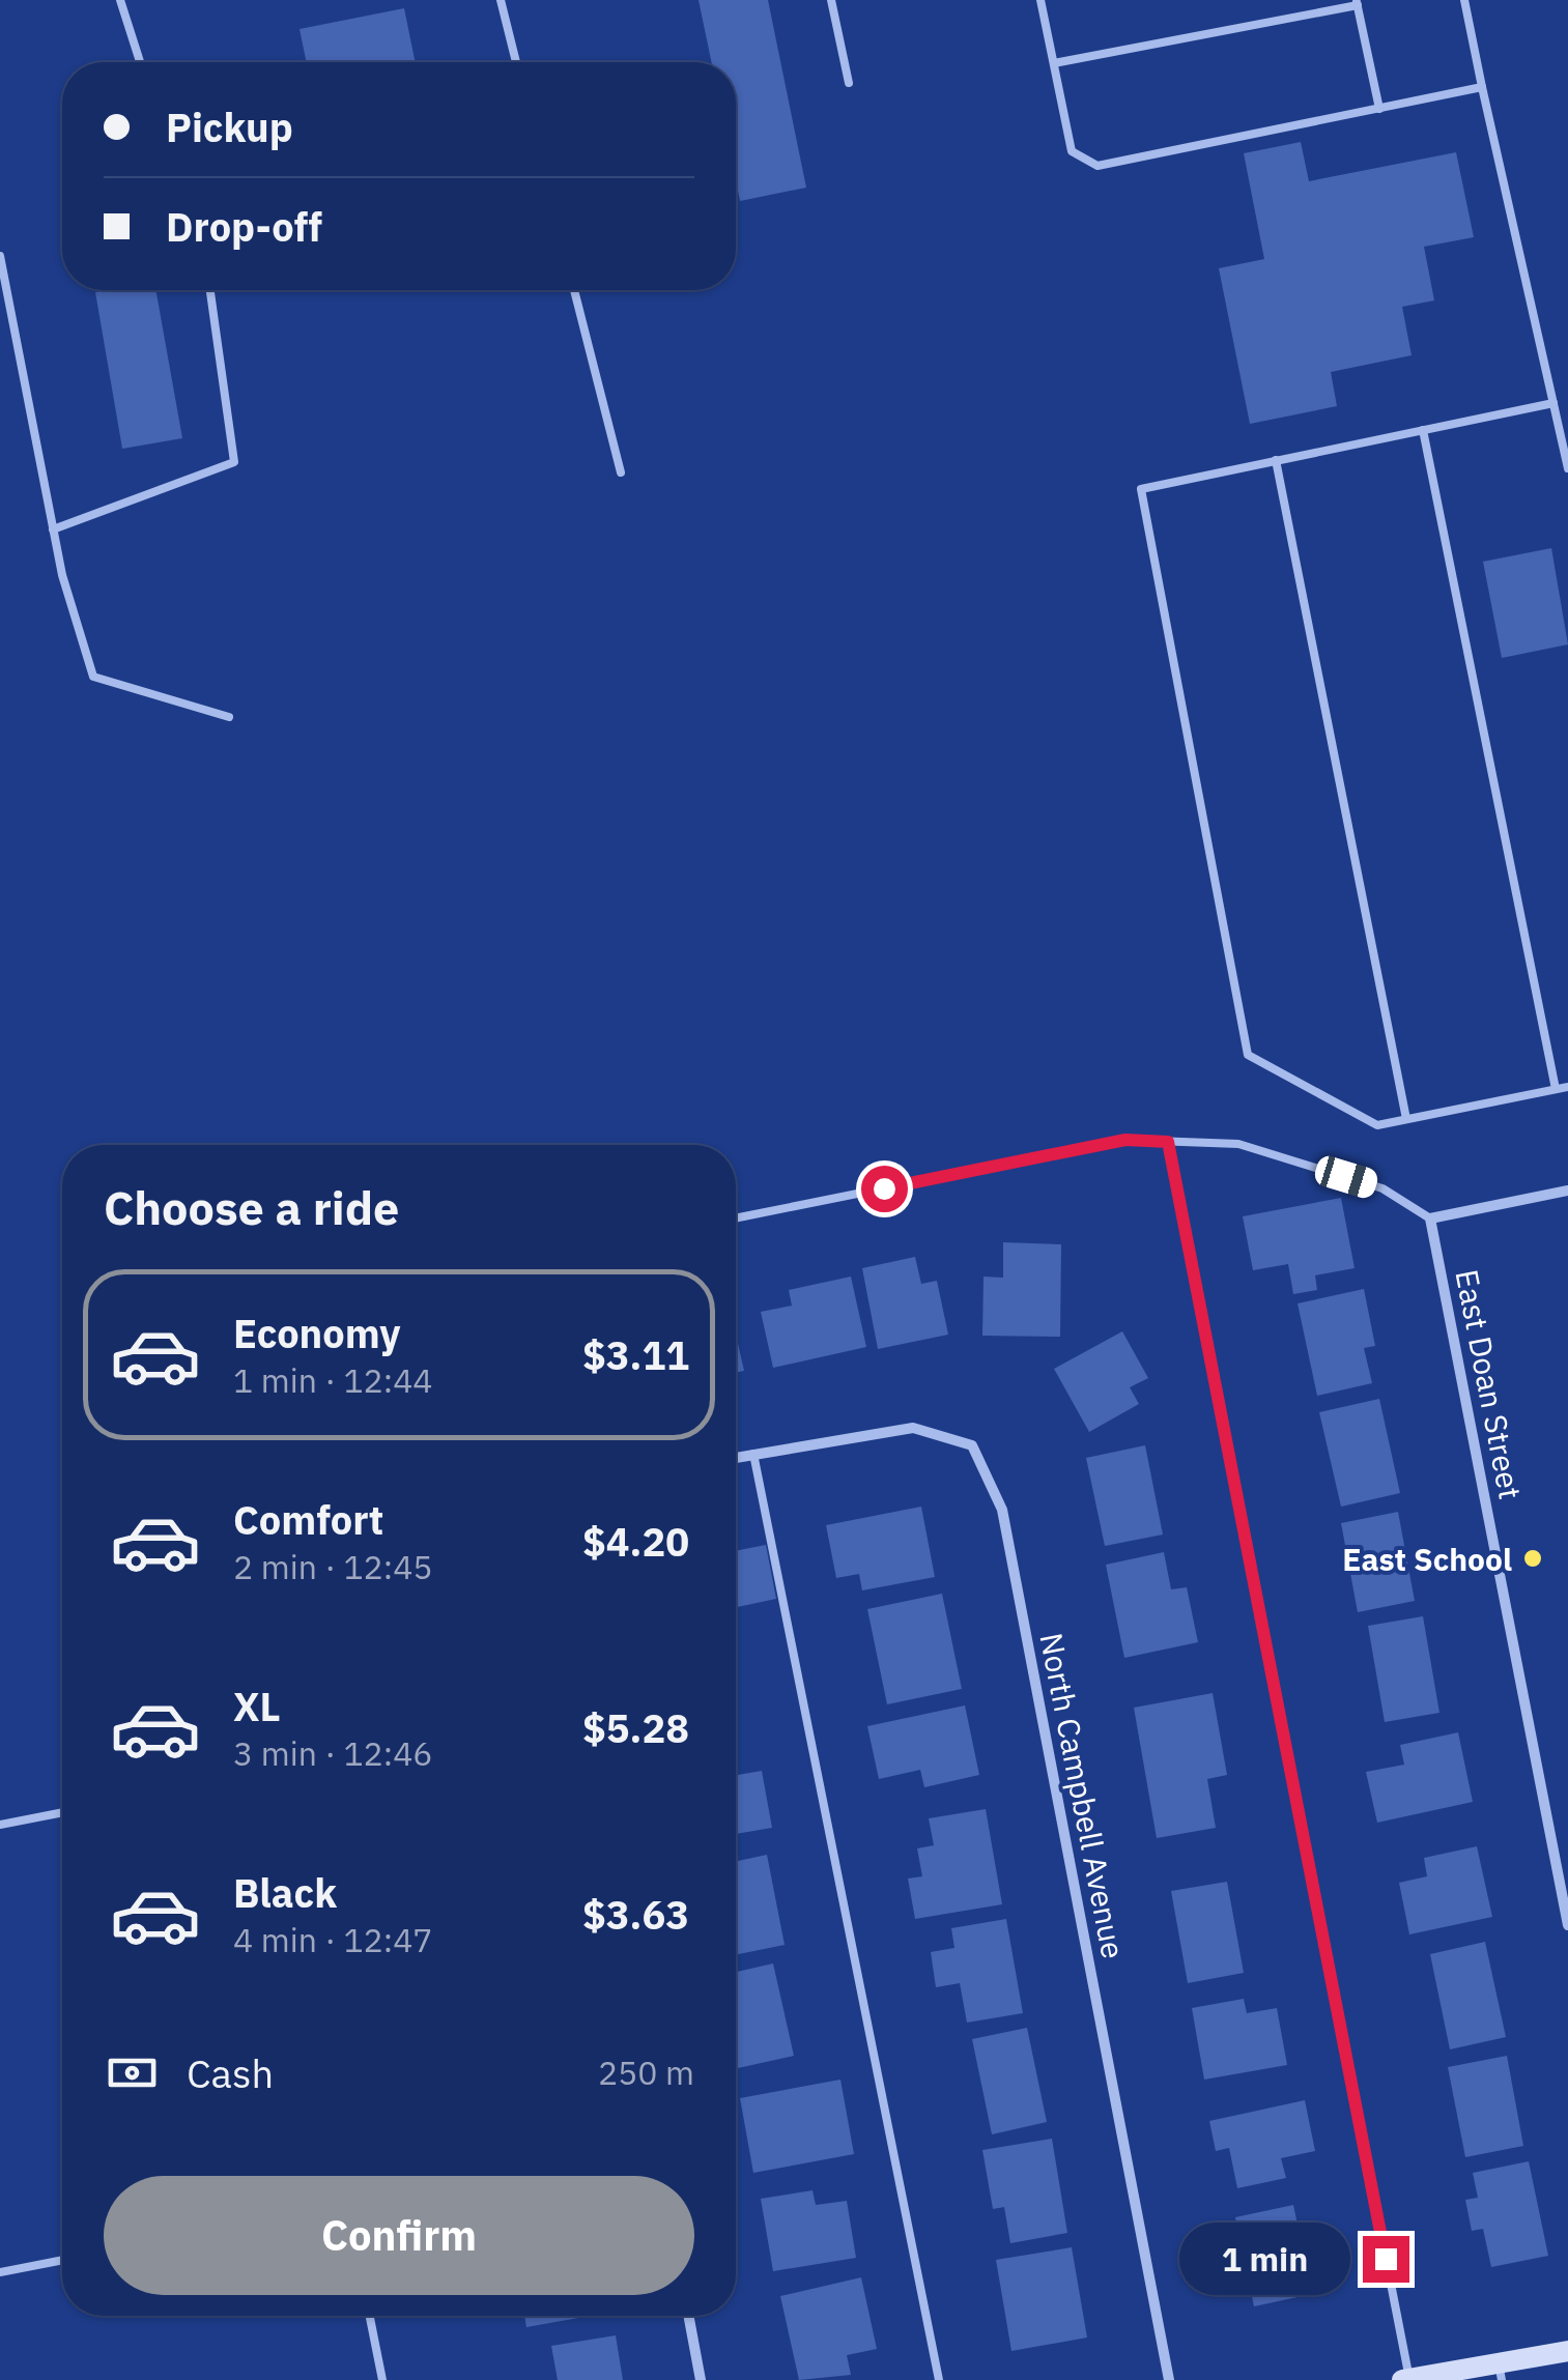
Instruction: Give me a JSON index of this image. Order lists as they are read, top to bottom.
{
  "streets": {
    "street": ["East Doan Street", "North Campbell Avenue"]
  },
  "places": ["East School"],
  "page": {
    "banner": ["Pickup", "Drop-off"],
    "heading": "Choose a ride",
    "list": [
      {
        "name": "Economy",
        "note": "1 min · 12:44",
        "value": "$3.11"
      },
      {
        "name": "Comfort",
        "note": "2 min · 12:45",
        "value": "$4.20"
      },
      {
        "name": "XL",
        "note": "3 min · 12:46",
        "value": "$5.28"
      },
      {
        "name": "Black",
        "note": "4 min · 12:47",
        "value": "$3.63"
      }
    ],
    "pay": ["Cash", "250 m"],
    "buttons": "Confirm",
    "bubble": "1 min"
  }
}
